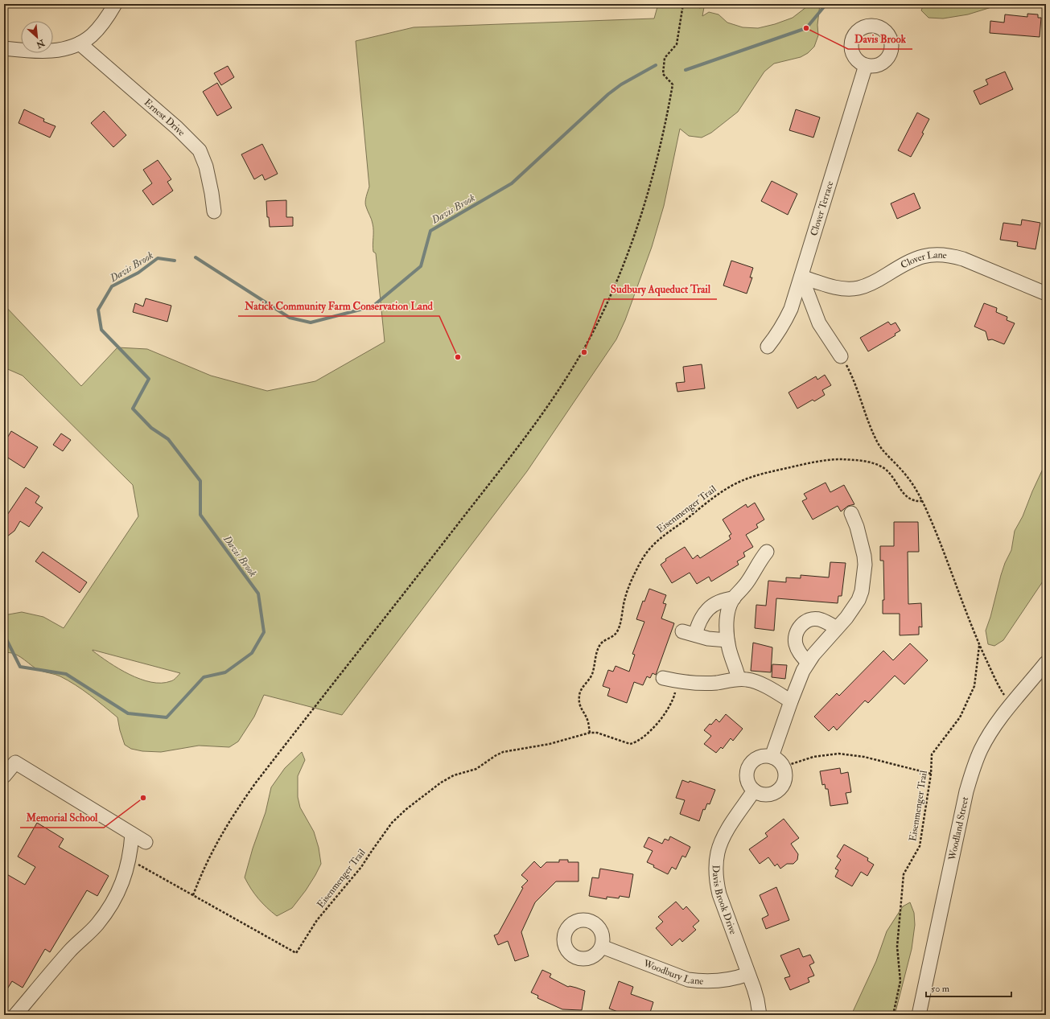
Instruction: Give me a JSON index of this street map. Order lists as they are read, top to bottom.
{
  "streets": {
    "street": [
      "Ernest Drive",
      "Clover Terrace",
      "Clover Lane",
      "Woodland Street",
      "Davis Brook Drive",
      "Woodbury Lane"
    ],
    "path": ["Eisenmenger Trail"]
  },
  "crossings": [
    ["Clover Terrace", "Clover Lane"],
    ["Davis Brook Drive", "Woodbury Lane"]
  ],
  "water": ["Davis Brook"],
  "places": [
    "Davis Brook",
    "Sudbury Aqueduct Trail",
    "Natick Community Farm Conservation Land",
    "Memorial School"
  ],
  "scale_bar": "50 m",
  "north": "bottom right"
}
